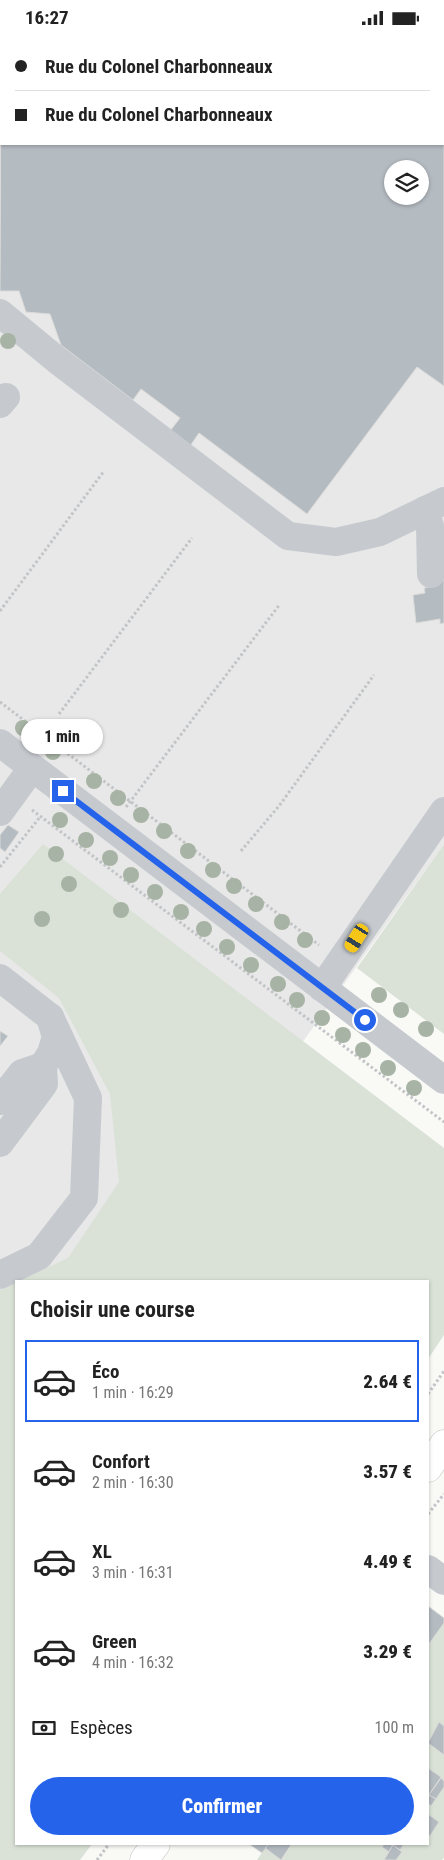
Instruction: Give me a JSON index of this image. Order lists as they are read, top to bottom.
{
  "page": {
    "status": "16:27",
    "banner": ["Rue du Colonel Charbonneaux", "Rue du Colonel Charbonneaux"],
    "bubble": "1 min",
    "heading": "Choisir une course",
    "list": [
      {
        "name": "Éco",
        "note": "1 min · 16:29",
        "value": "2.64 €"
      },
      {
        "name": "Confort",
        "note": "2 min · 16:30",
        "value": "3.57 €"
      },
      {
        "name": "XL",
        "note": "3 min · 16:31",
        "value": "4.49 €"
      },
      {
        "name": "Green",
        "note": "4 min · 16:32",
        "value": "3.29 €"
      }
    ],
    "pay": ["Espèces", "100 m"],
    "buttons": "Confirmer"
  }
}
